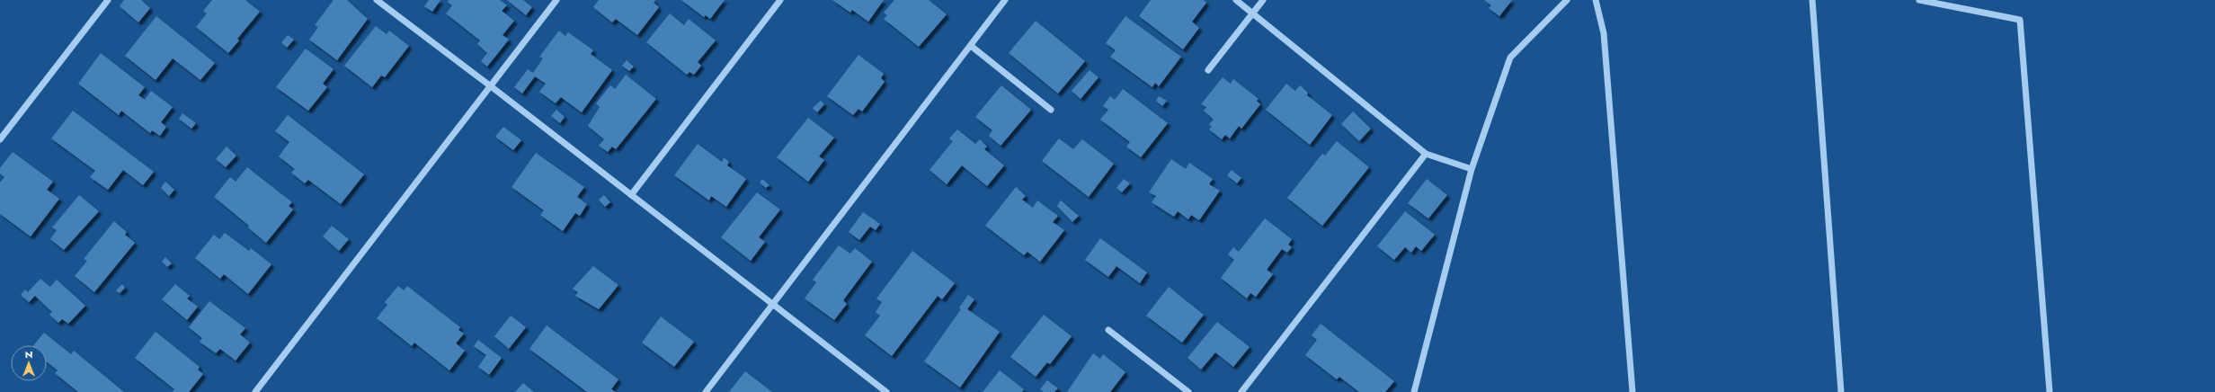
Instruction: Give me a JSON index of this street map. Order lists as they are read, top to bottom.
{
  "north": "top"
}
